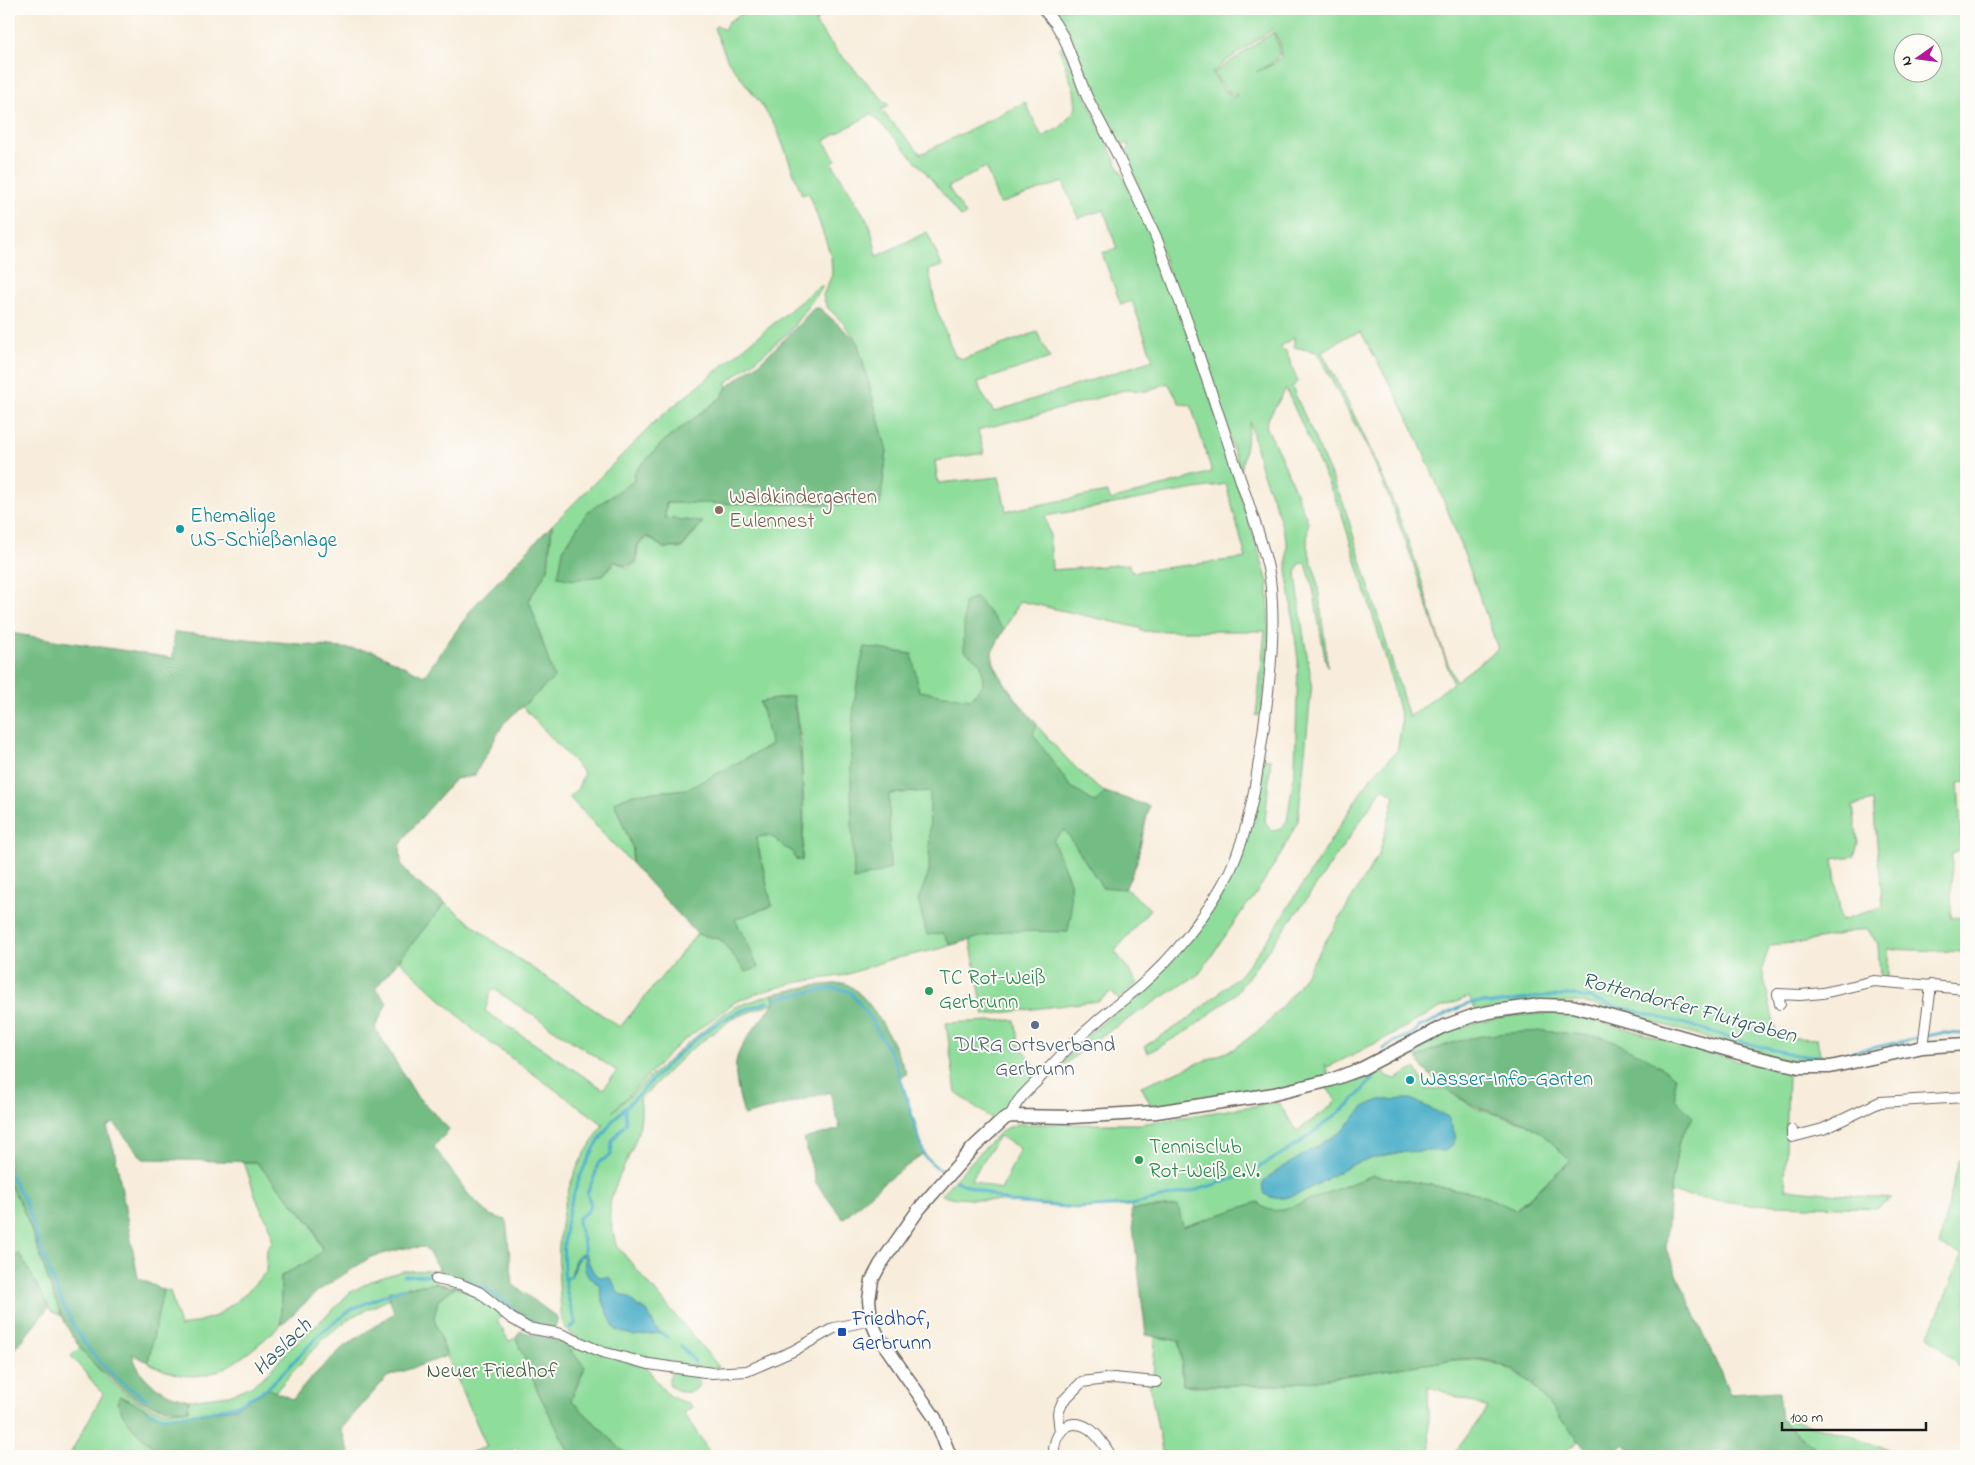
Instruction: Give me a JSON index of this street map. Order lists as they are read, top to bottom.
{
  "water": ["Rottendorfer Flutgraben", "Haslach"],
  "parks": ["Neuer Friedhof"],
  "places": {
    "other": [
      "Waldkindergarten Eulennest",
      "Ehemalige US-Schießanlage",
      "TC Rot-Weiß Gerbrunn",
      "DLRG Ortsverband Gerbrunn",
      "Wasser-Info-Garten",
      "Tennisclub Rot-Weiß e.V."
    ],
    "transit": ["Friedhof, Gerbrunn"]
  },
  "scale_bar": "100 m",
  "north": "left"
}
